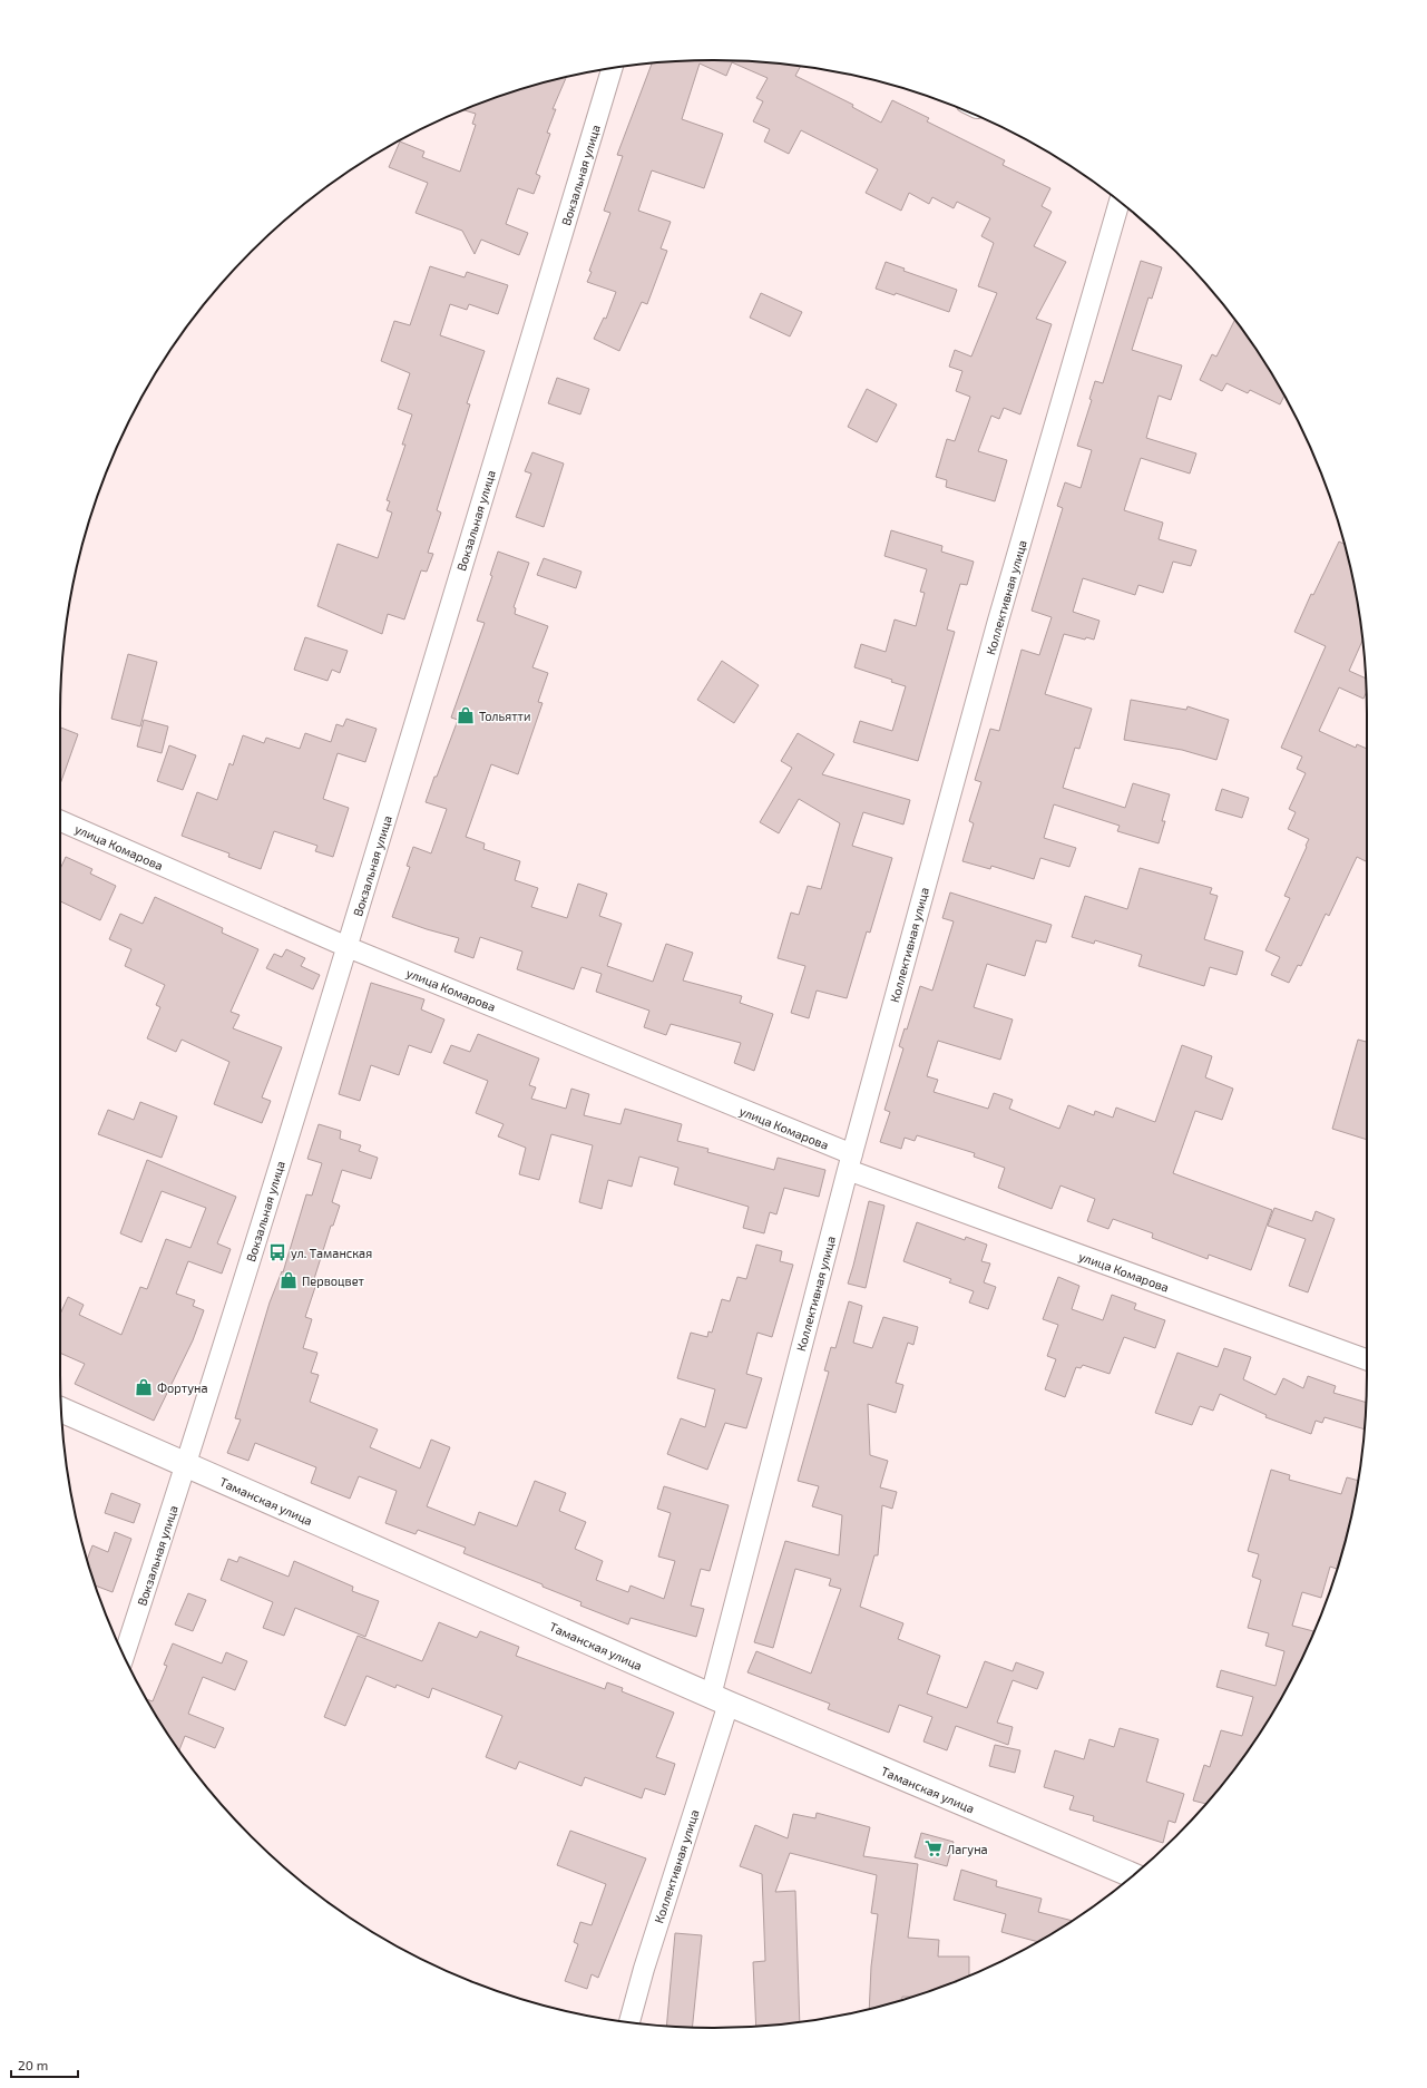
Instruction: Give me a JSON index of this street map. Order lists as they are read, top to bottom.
{
  "streets": {
    "street": [
      "Вокзальная улица",
      "Коллективная улица",
      "улица Комарова",
      "Таманская улица"
    ]
  },
  "crossings": [
    ["Вокзальная улица", "улица Комарова"],
    ["Вокзальная улица", "Таманская улица"],
    ["Коллективная улица", "улица Комарова"],
    ["Коллективная улица", "Таманская улица"]
  ],
  "places": {
    "shop": ["Тольятти", "Первоцвет", "Фортуна"],
    "bus stop": ["ул. Таманская"],
    "supermarket": ["Лагуна"]
  },
  "scale_bar": "20 m"
}
